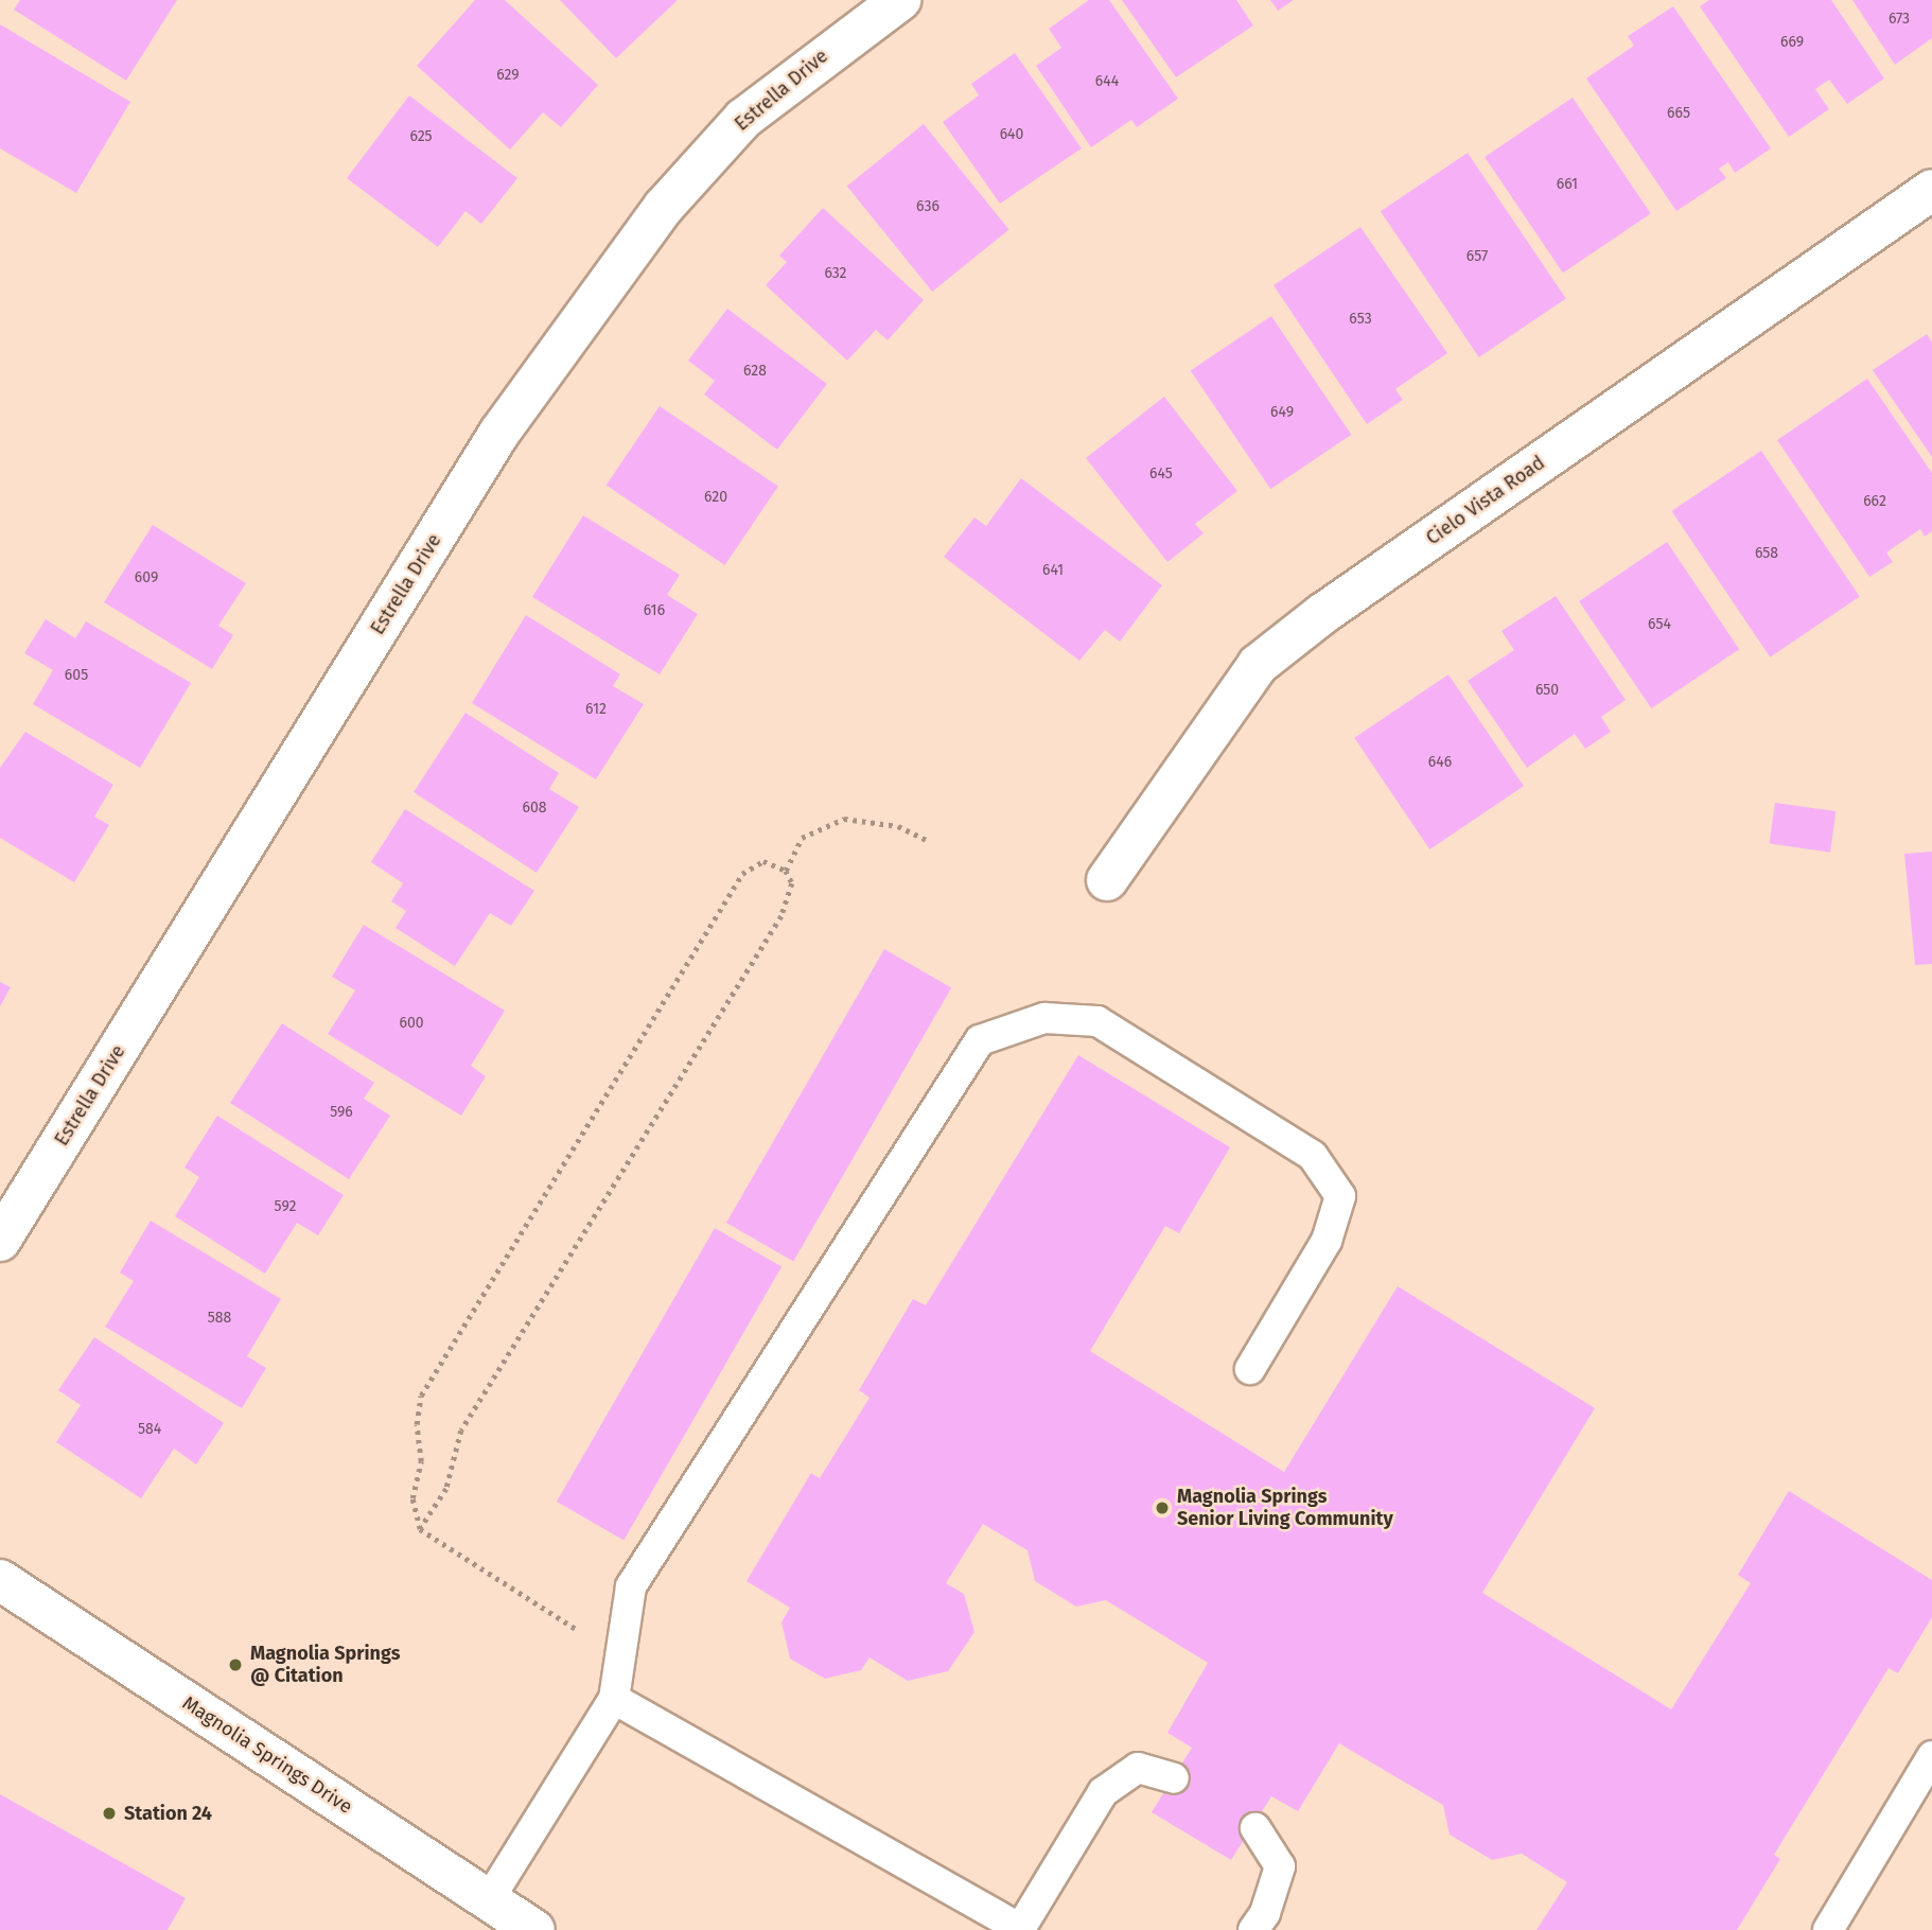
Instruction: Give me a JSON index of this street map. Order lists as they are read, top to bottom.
{
  "streets": {
    "street": ["Estrella Drive", "Cielo Vista Road", "Magnolia Springs Drive"]
  },
  "places": ["Magnolia Springs Senior Living Community", "Magnolia Springs @ Citation", "Station 24"],
  "house_numbers": [
    "673",
    "669",
    "629",
    "644",
    "665",
    "640",
    "625",
    "661",
    "636",
    "657",
    "632",
    "653",
    "628",
    "649",
    "645",
    "620",
    "662",
    "658",
    "641",
    "609",
    "616",
    "654",
    "605",
    "650",
    "612",
    "646",
    "608",
    "600",
    "596",
    "592",
    "588",
    "584"
  ]
}
